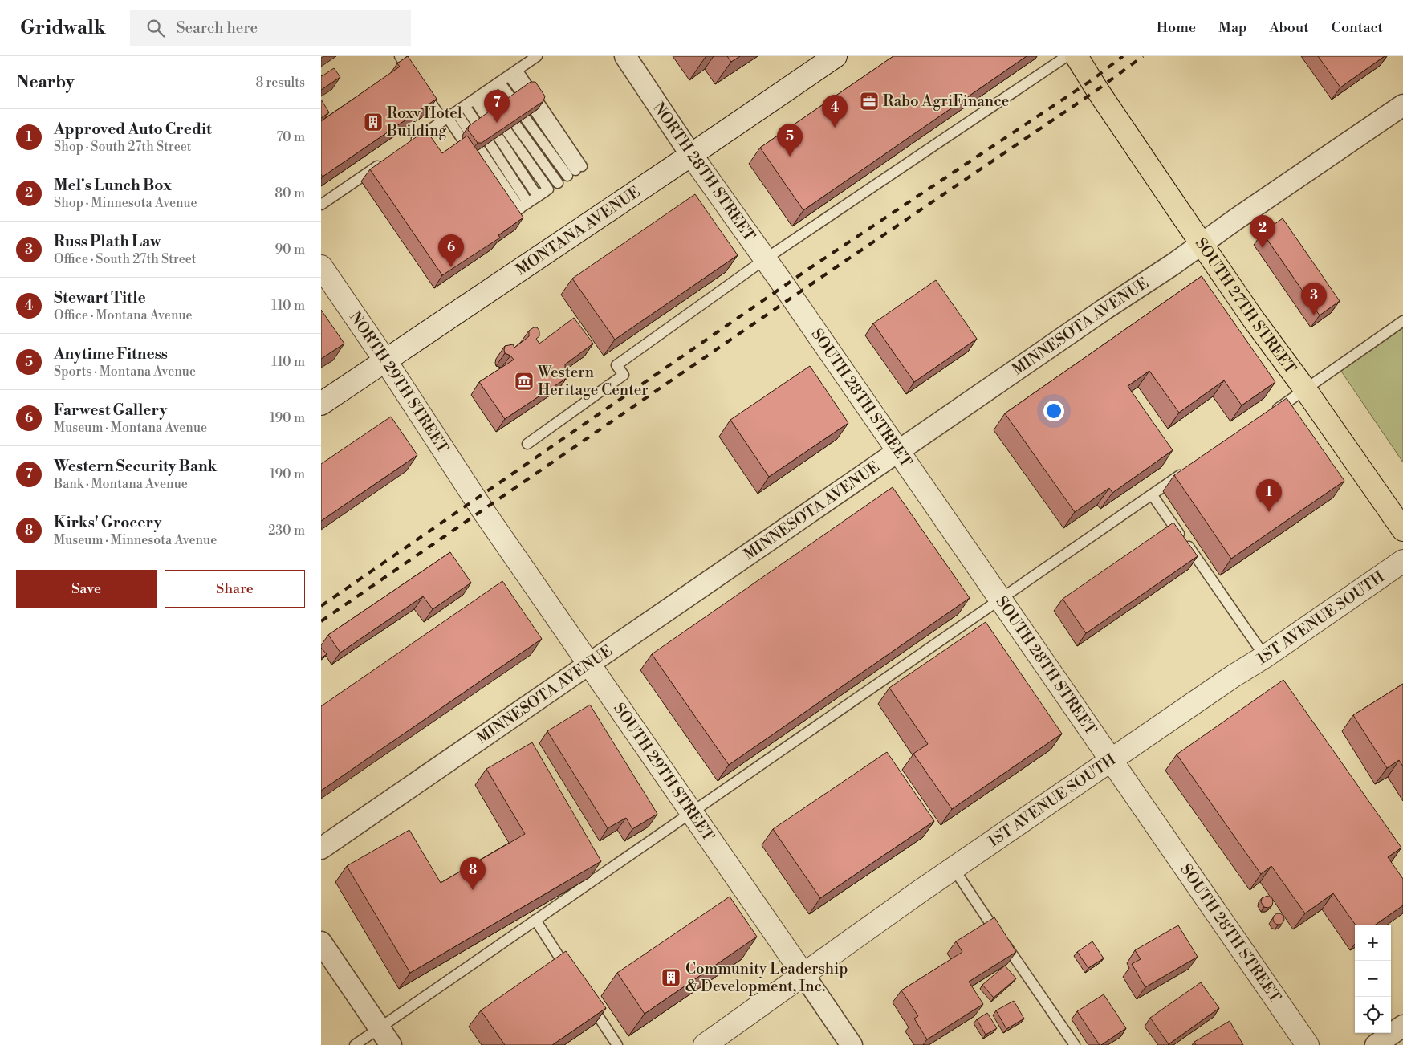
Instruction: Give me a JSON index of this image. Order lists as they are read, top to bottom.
{
  "streets": {
    "main road": ["SOUTH 27TH STREET"],
    "street": [
      "NORTH 28TH STREET",
      "MONTANA AVENUE",
      "MINNESOTA AVENUE",
      "NORTH 29TH STREET",
      "SOUTH 28TH STREET",
      "1ST AVENUE SOUTH",
      "SOUTH 29TH STREET"
    ]
  },
  "crossings": [
    ["NORTH 28TH STREET", "MONTANA AVENUE"],
    ["NORTH 28TH STREET", "SOUTH 28TH STREET"],
    ["MONTANA AVENUE", "NORTH 29TH STREET"],
    ["SOUTH 27TH STREET", "MINNESOTA AVENUE"],
    ["MINNESOTA AVENUE", "SOUTH 28TH STREET"],
    ["MINNESOTA AVENUE", "SOUTH 29TH STREET"],
    ["NORTH 29TH STREET", "SOUTH 29TH STREET"],
    ["SOUTH 28TH STREET", "1ST AVENUE SOUTH"],
    ["1ST AVENUE SOUTH", "SOUTH 29TH STREET"]
  ],
  "places": {
    "office": ["Rabo AgriFinance"],
    "building": ["Roxy Hotel Building", "Community Leadership & Development, Inc."],
    "museum": ["Western Heritage Center"]
  },
  "page": {
    "header": "Gridwalk",
    "search": "Search here",
    "nav": [
      "Home",
      "Map",
      "About",
      "Contact"
    ],
    "heading": ["Nearby", "8 results"],
    "pins": [
      "7",
      "4",
      "5",
      "2",
      "6",
      "3",
      "1",
      "8"
    ],
    "list": [
      {
        "mark": "1",
        "name": "Approved Auto Credit",
        "note": "Shop · South 27th Street",
        "value": "70 m"
      },
      {
        "mark": "2",
        "name": "Mel's Lunch Box",
        "note": "Shop · Minnesota Avenue",
        "value": "80 m"
      },
      {
        "mark": "3",
        "name": "Russ Plath Law",
        "note": "Office · South 27th Street",
        "value": "90 m"
      },
      {
        "mark": "4",
        "name": "Stewart Title",
        "note": "Office · Montana Avenue",
        "value": "110 m"
      },
      {
        "mark": "5",
        "name": "Anytime Fitness",
        "note": "Sports · Montana Avenue",
        "value": "110 m"
      },
      {
        "mark": "6",
        "name": "Farwest Gallery",
        "note": "Museum · Montana Avenue",
        "value": "190 m"
      },
      {
        "mark": "7",
        "name": "Western Security Bank",
        "note": "Bank · Montana Avenue",
        "value": "190 m"
      },
      {
        "mark": "8",
        "name": "Kirks' Grocery",
        "note": "Museum · Minnesota Avenue",
        "value": "230 m"
      }
    ],
    "buttons": ["Save", "Share"],
    "map_buttons": ["+", "−"]
  }
}
